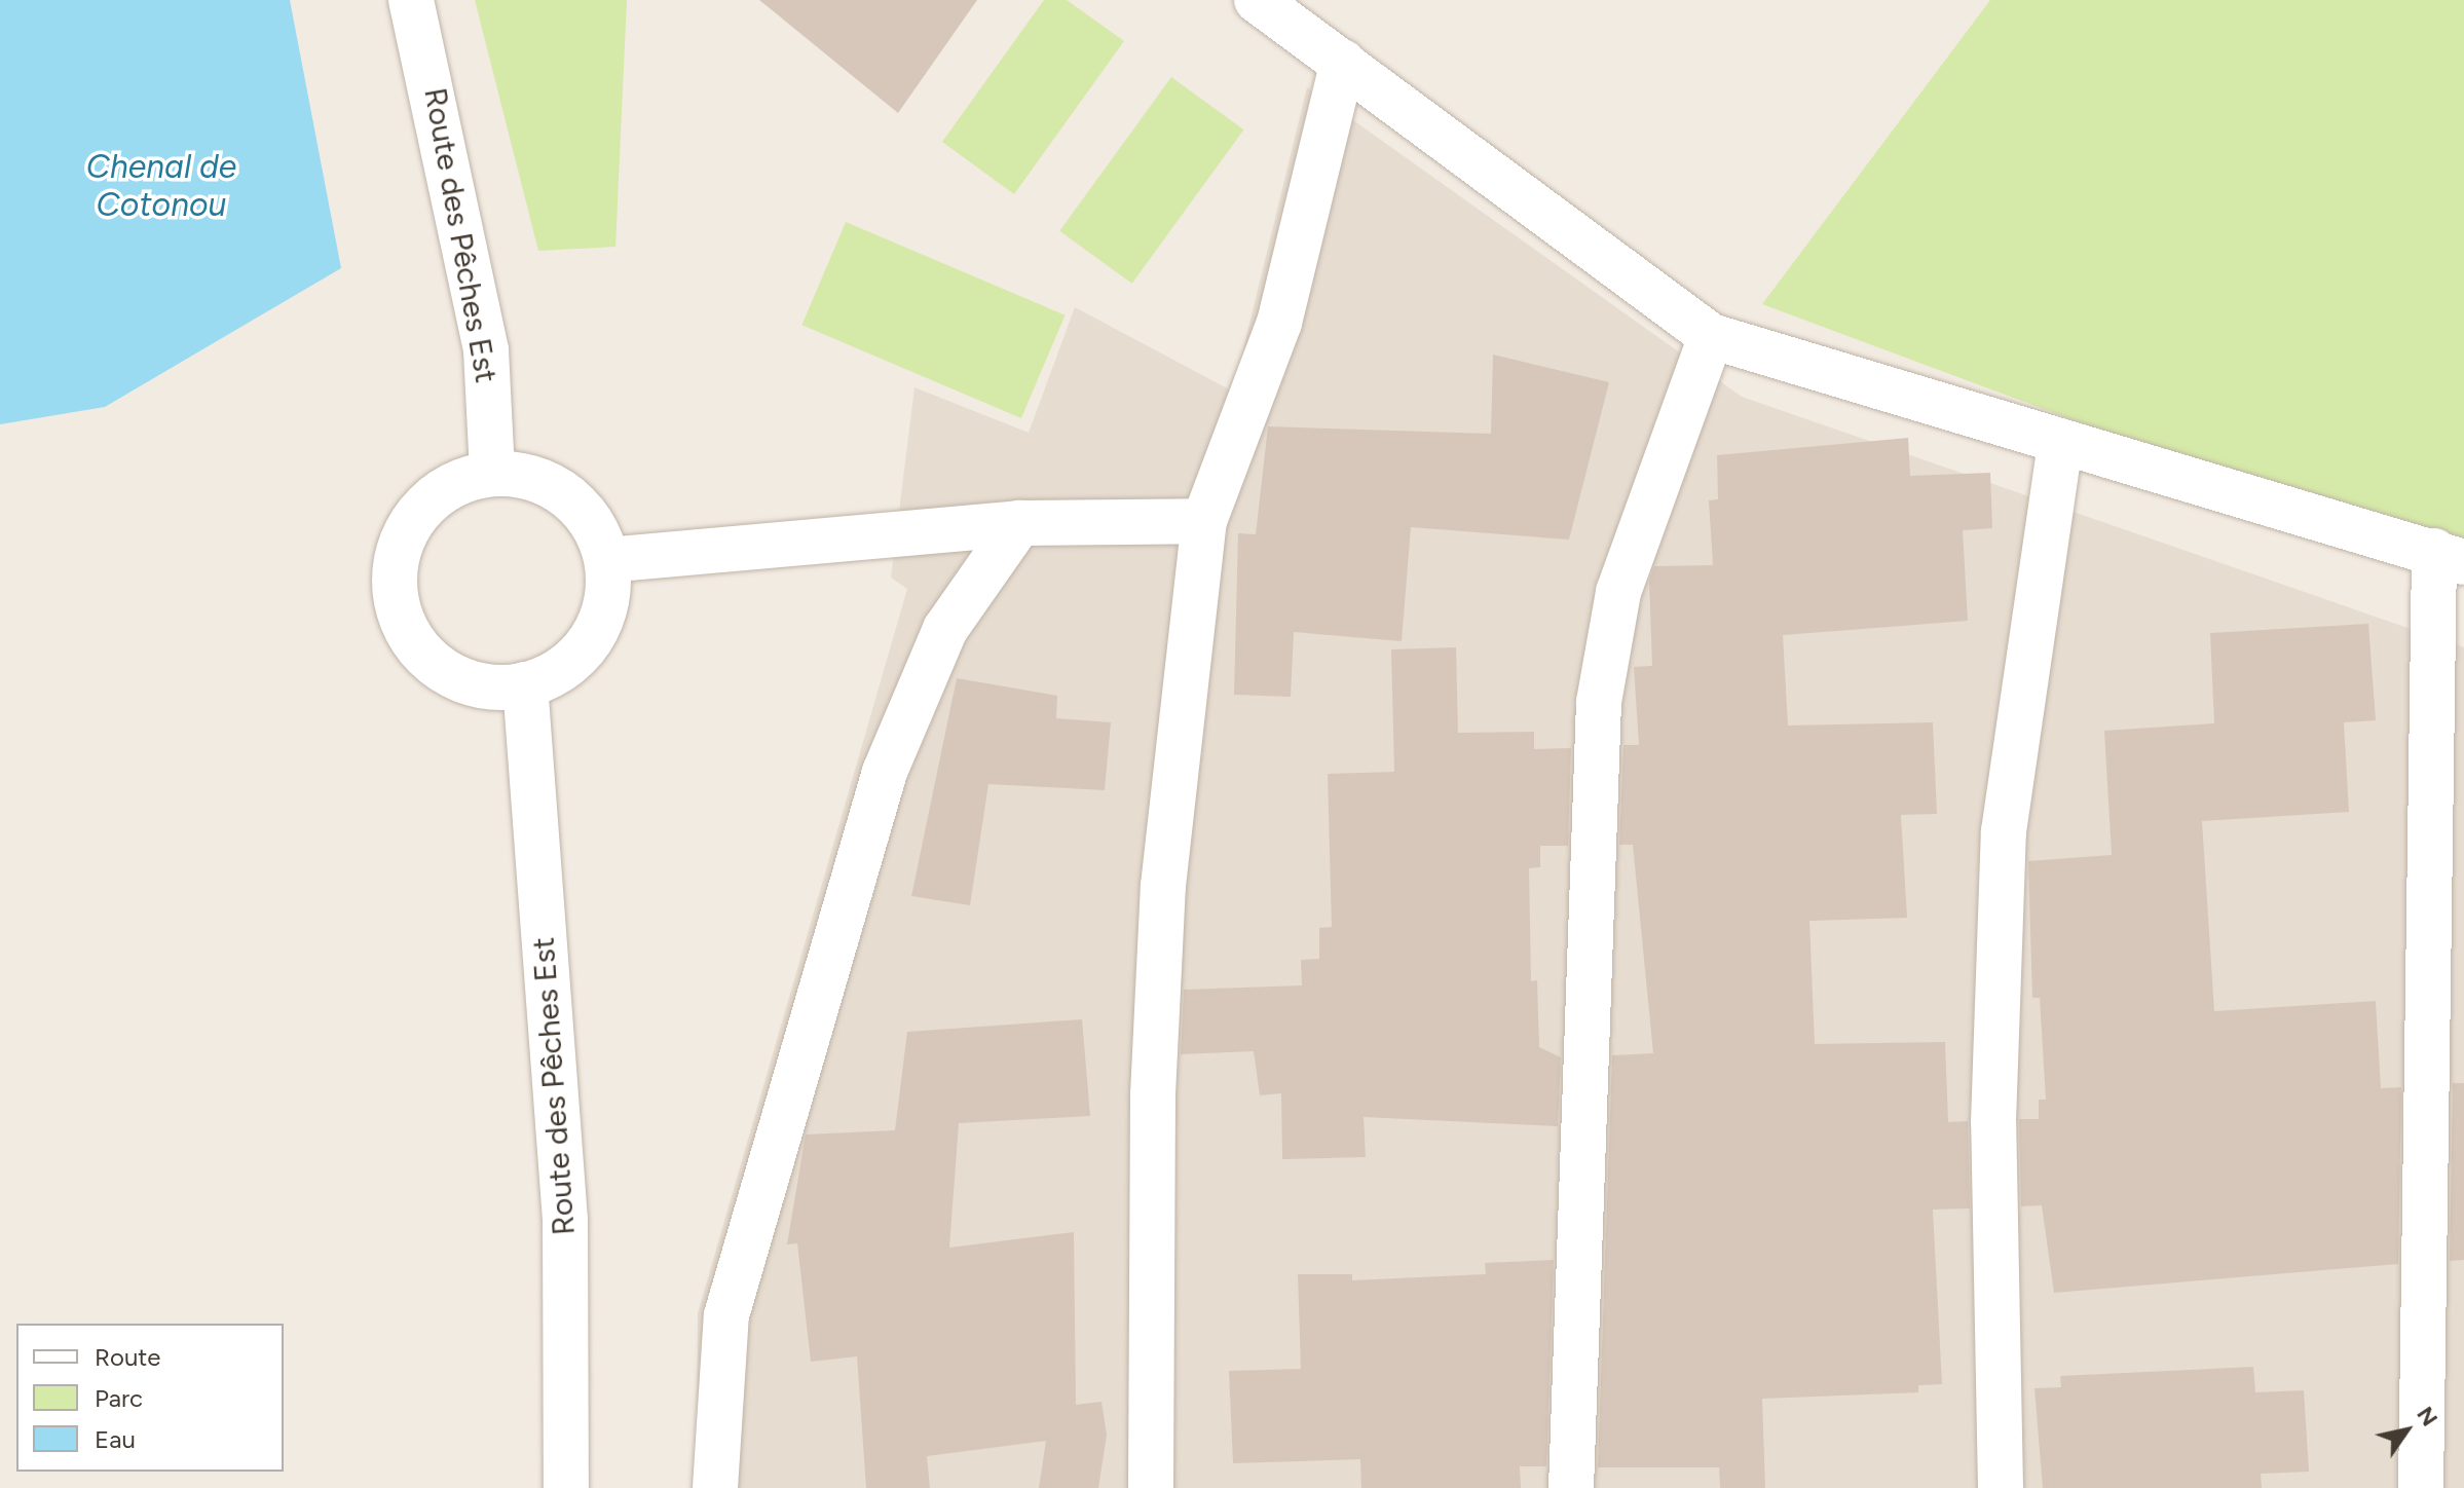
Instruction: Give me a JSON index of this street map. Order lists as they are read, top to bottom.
{
  "streets": {
    "street": ["Route des Pêches Est"]
  },
  "water": ["Chenal de Cotonou"],
  "legend": ["Route", "Parc", "Eau"],
  "north": "top right"
}
